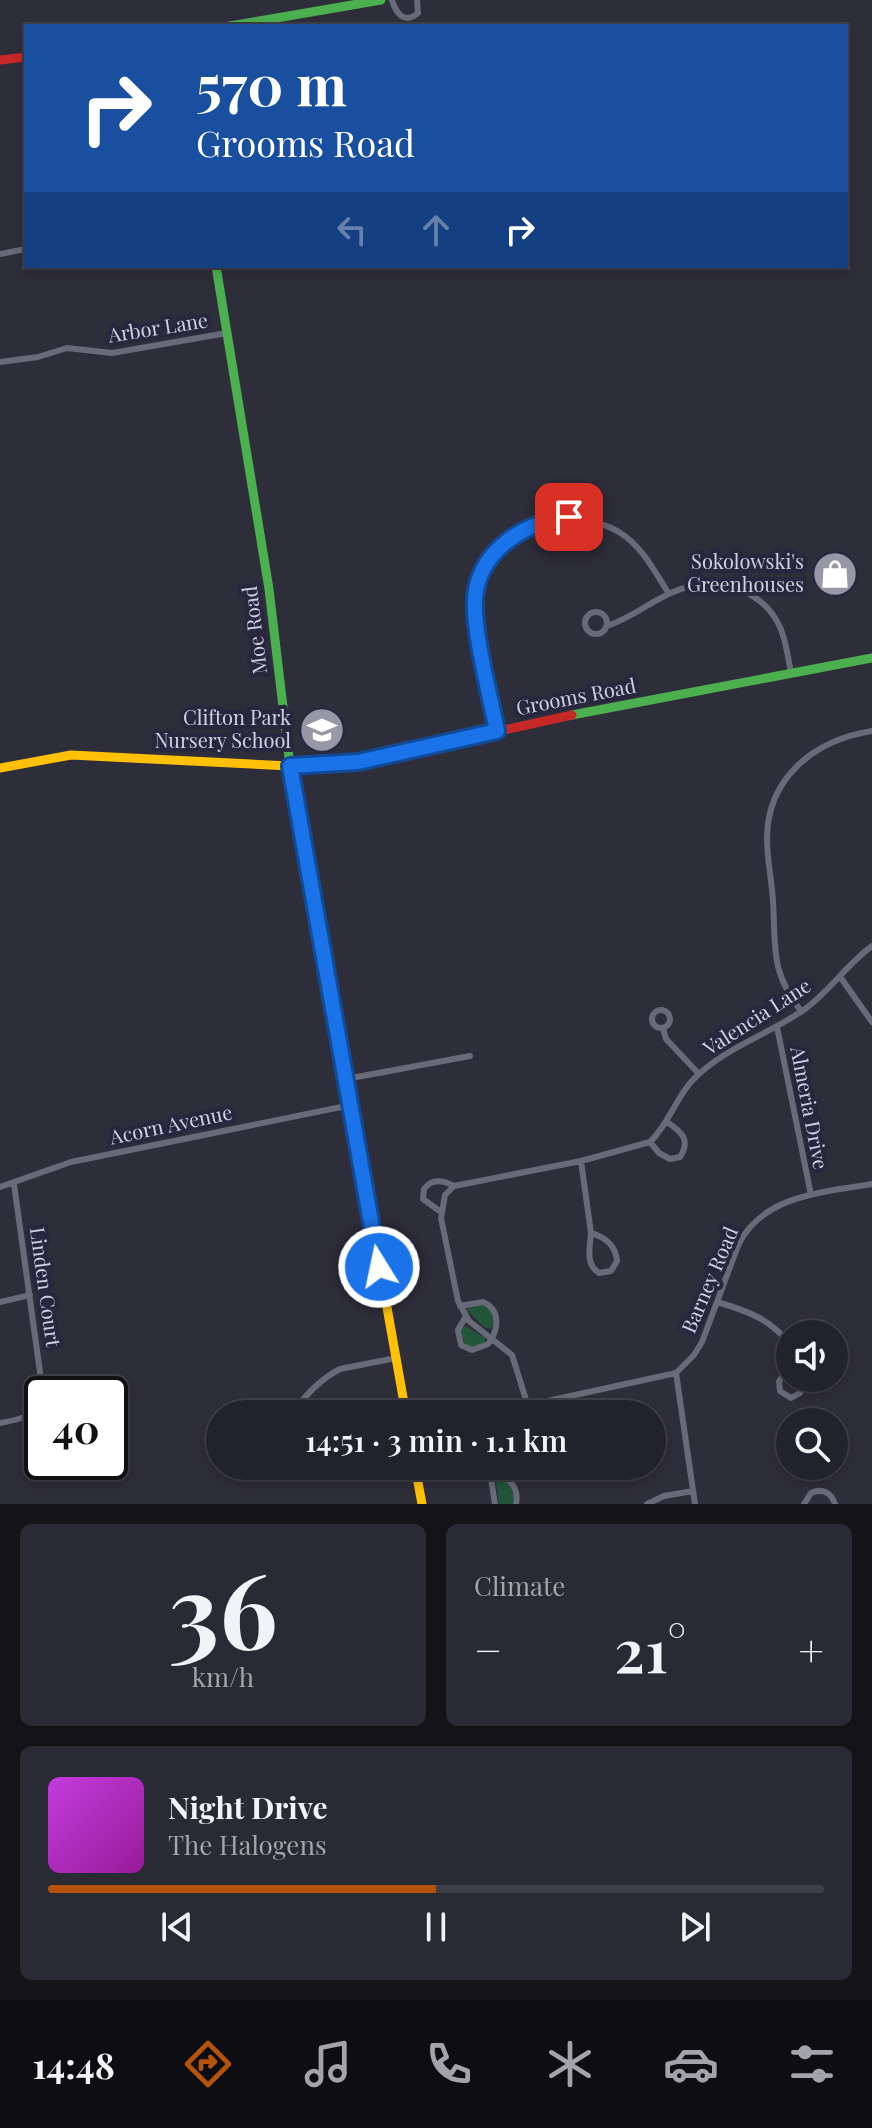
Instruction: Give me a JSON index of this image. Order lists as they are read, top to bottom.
{
  "streets": {
    "street": [
      "Arbor Lane",
      "Moe Road",
      "Grooms Road",
      "Valencia Lane",
      "Almeria Drive",
      "Acorn Avenue",
      "Barney Road",
      "Linden Court"
    ]
  },
  "crossings": [
    ["Arbor Lane", "Moe Road"],
    ["Moe Road", "Grooms Road"],
    ["Moe Road", "Acorn Avenue"],
    ["Valencia Lane", "Almeria Drive"],
    ["Almeria Drive", "Barney Road"],
    ["Acorn Avenue", "Linden Court"]
  ],
  "places": {
    "shop": ["Sokolowski's Greenhouses"],
    "school or university": ["Clifton Park Nursery School"]
  },
  "page": {
    "turn": ["570 m", "Grooms Road"],
    "limit": "40",
    "trip": "14:51 · 3 min · 1.1 km",
    "tile": [
      ["36", "km/h"],
      "Climate"
    ],
    "heat": ["−", "21°", "+"],
    "song": ["Night Drive", "The Halogens"],
    "tabs": "14:48"
  }
}
